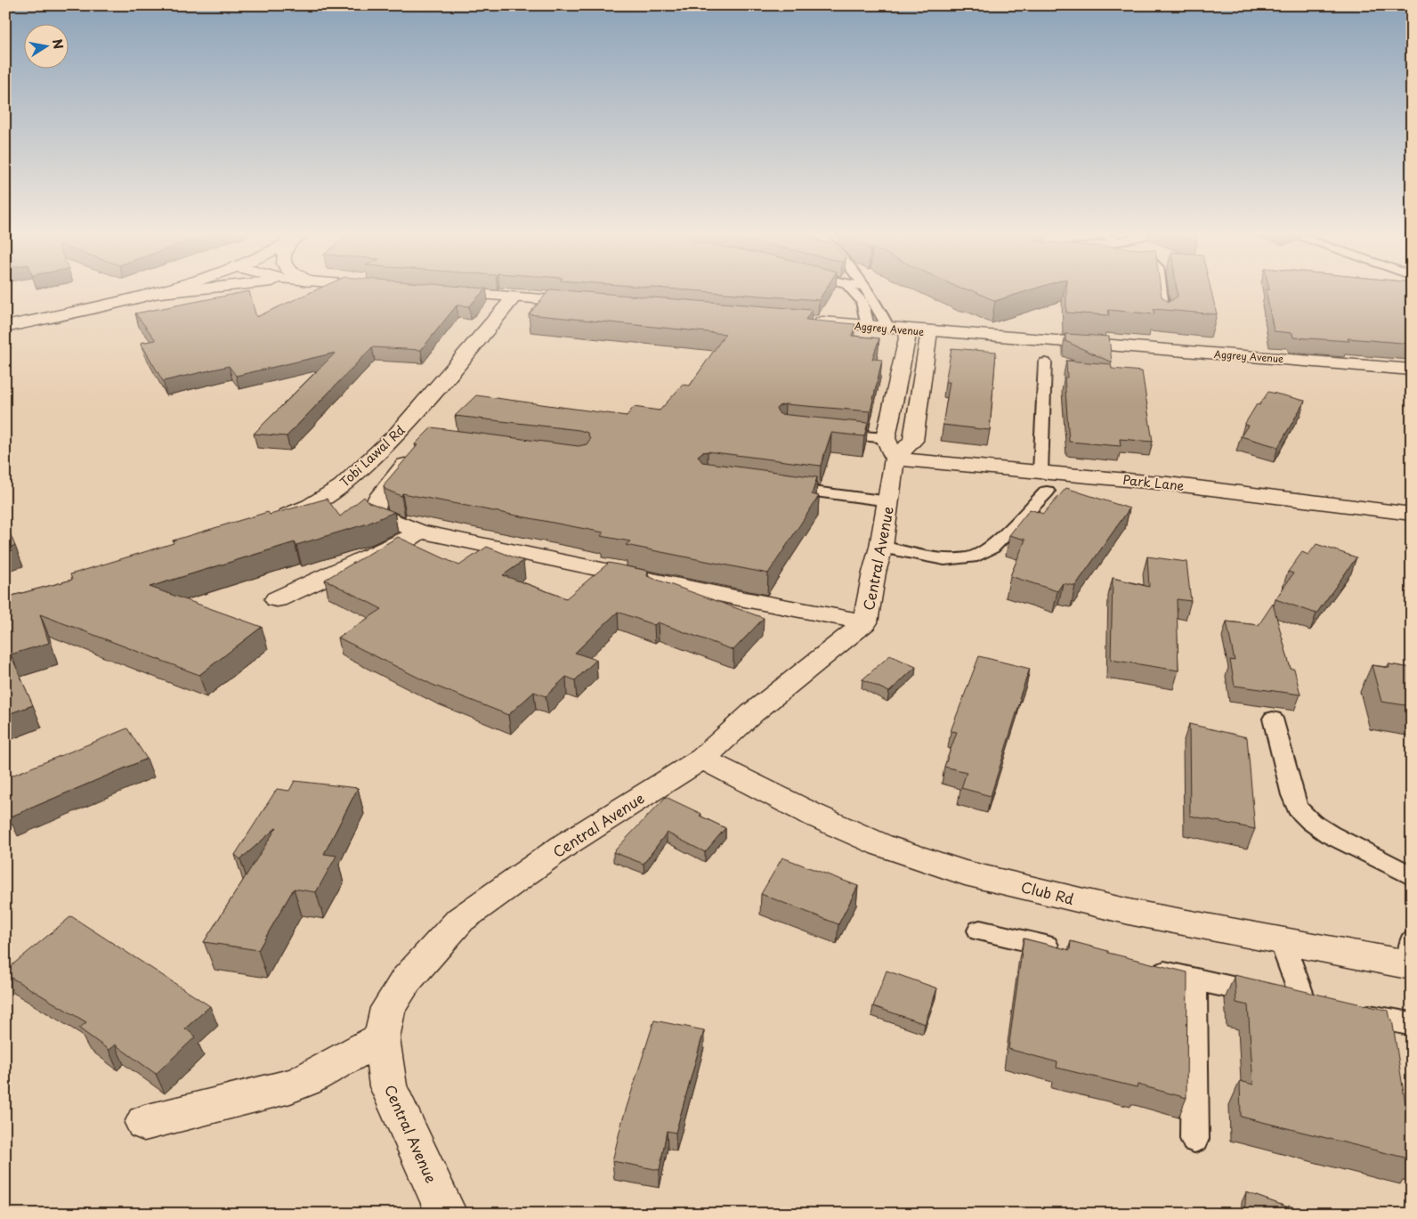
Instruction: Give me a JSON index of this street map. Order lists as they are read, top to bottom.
{
  "streets": {
    "main road": [
      "Aggrey Avenue",
      "Tobi Lawal Rd",
      "Park Lane",
      "Central Avenue",
      "Club Rd"
    ]
  },
  "crossings": [
    ["Aggrey Avenue", "Central Avenue"],
    ["Park Lane", "Central Avenue"],
    ["Central Avenue", "Club Rd"]
  ],
  "north": "right"
}
